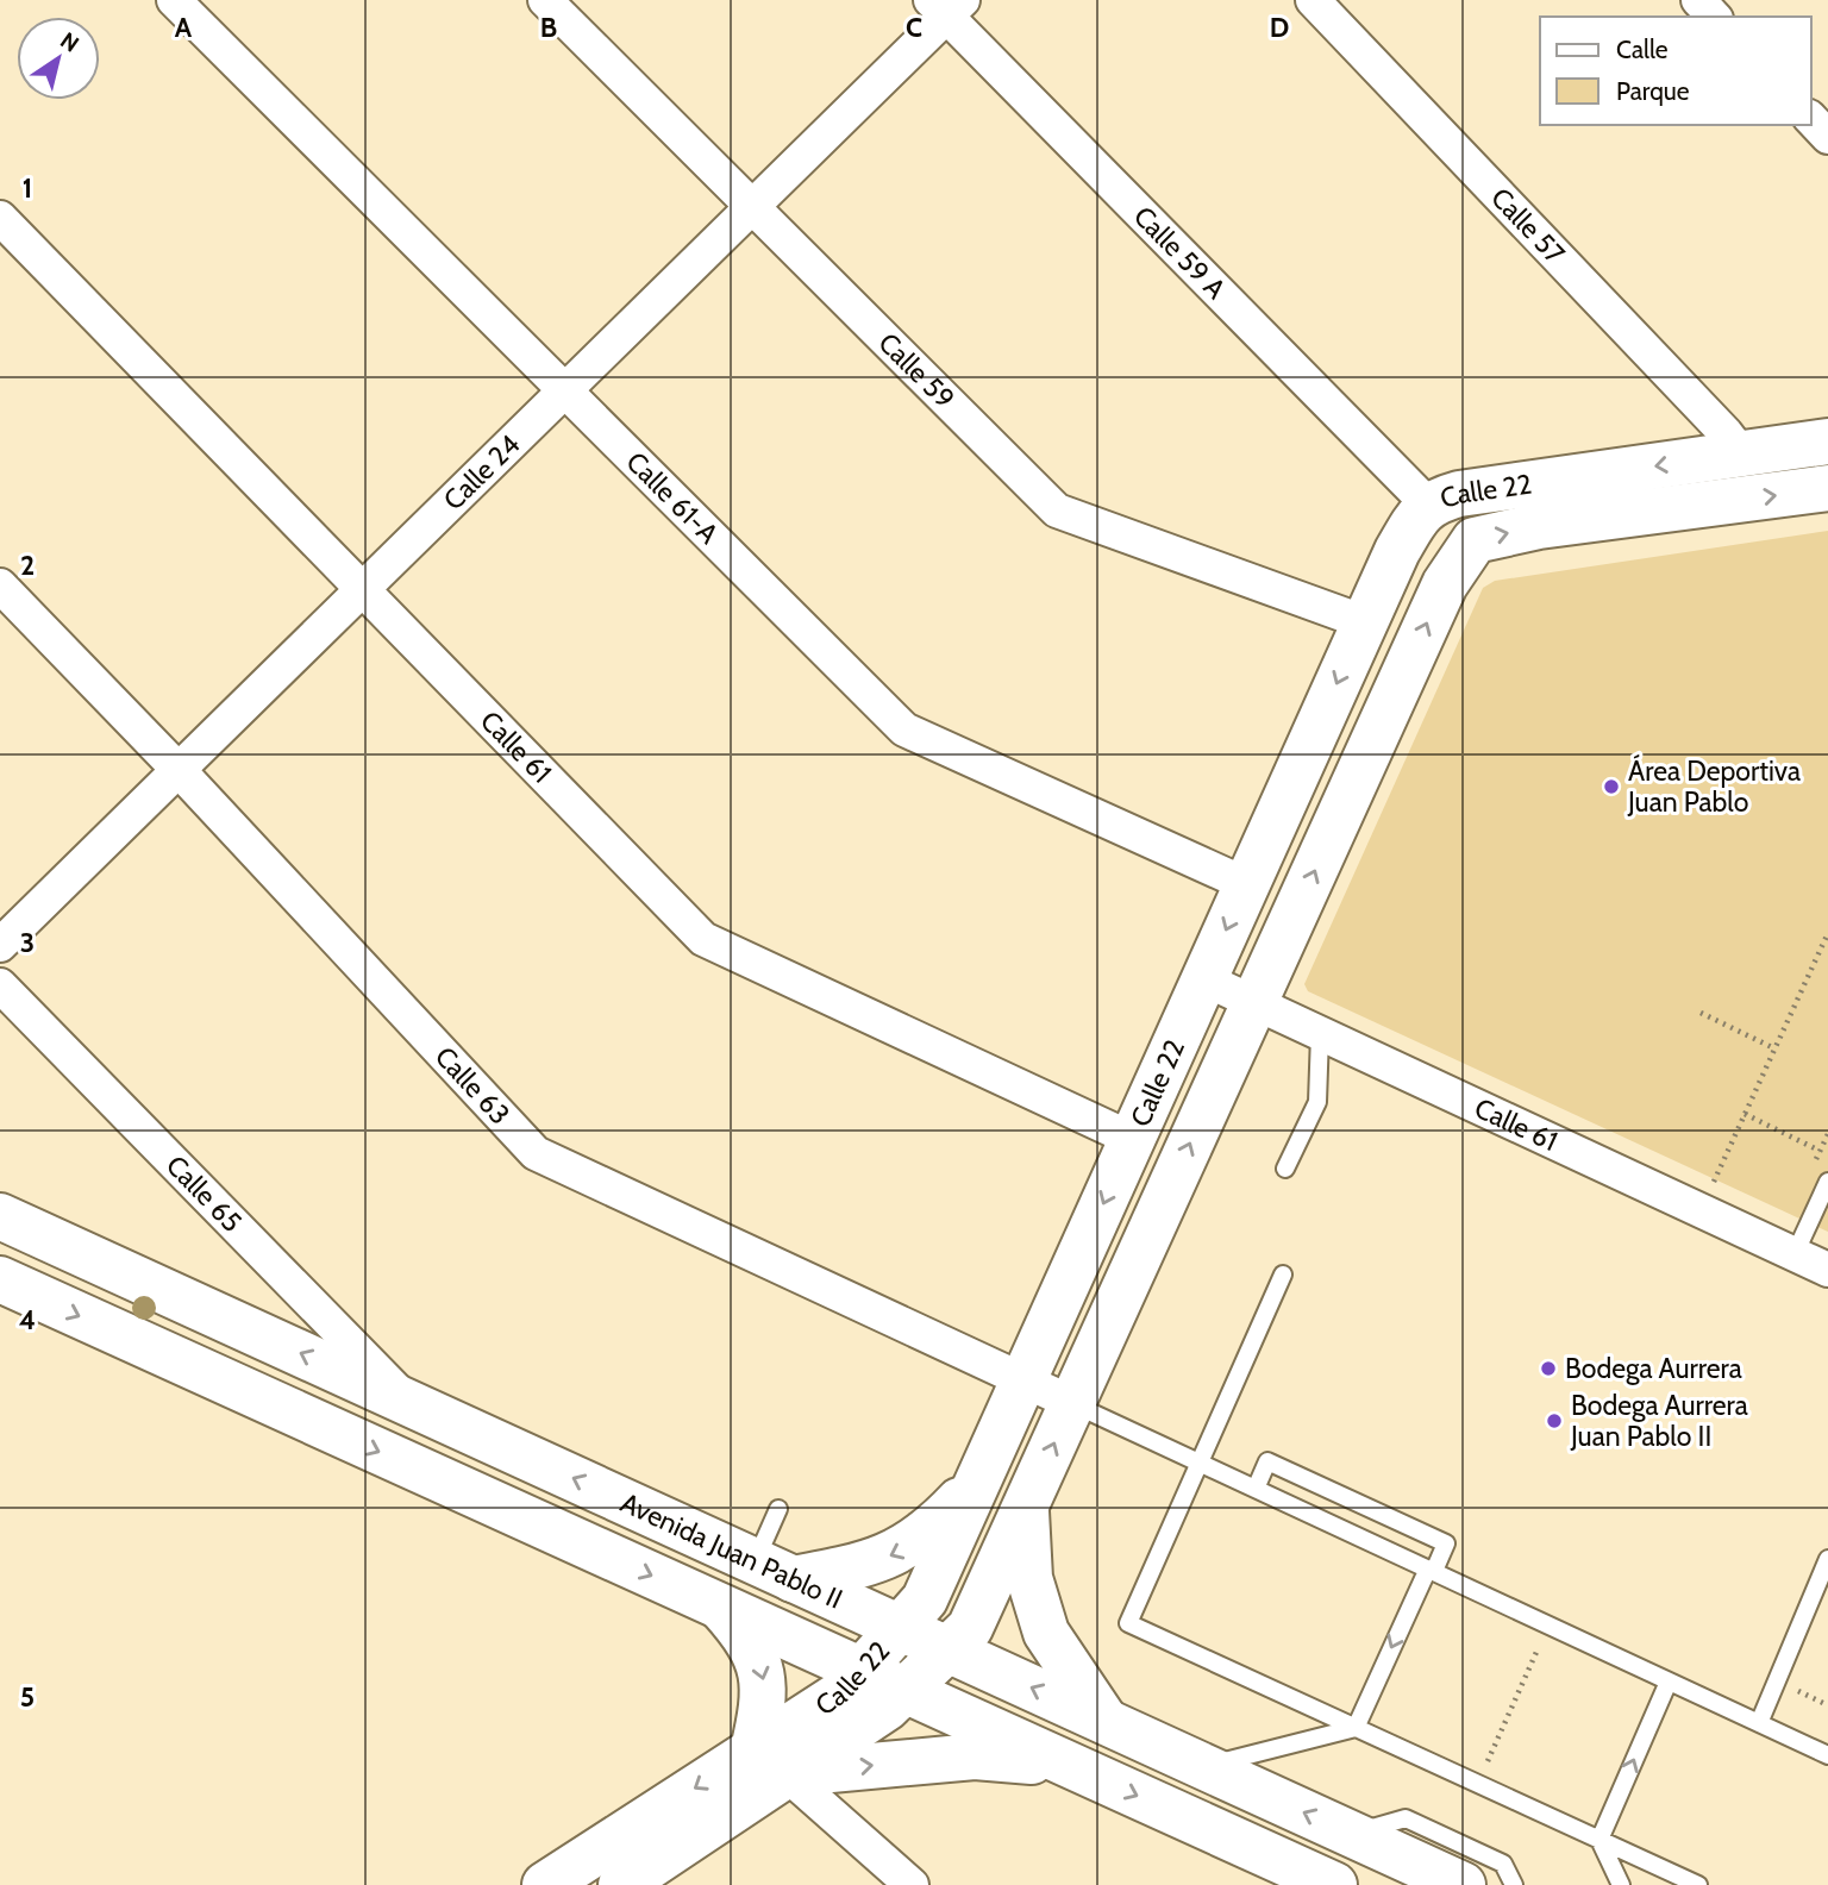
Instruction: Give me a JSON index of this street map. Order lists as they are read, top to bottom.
{
  "streets": {
    "street": [
      "Calle 57",
      "Calle 59 A",
      "Calle 59",
      "Calle 24",
      "Calle 22",
      "Calle 61-A",
      "Calle 61",
      "Calle 63",
      "Calle 65",
      "Avenida Juan Pablo II"
    ]
  },
  "crossings": [
    ["Calle 57", "Calle 22"],
    ["Calle 59 A", "Calle 24"],
    ["Calle 59 A", "Calle 22"],
    ["Calle 59", "Calle 24"],
    ["Calle 59", "Calle 22"],
    ["Calle 24", "Calle 61-A"],
    ["Calle 24", "Calle 61"],
    ["Calle 24", "Calle 63"],
    ["Calle 22", "Calle 61-A"],
    ["Calle 22", "Calle 61"],
    ["Calle 22", "Calle 63"],
    ["Calle 22", "Avenida Juan Pablo II"],
    ["Calle 65", "Avenida Juan Pablo II"]
  ],
  "places": ["Área Deportiva Juan Pablo", "Bodega Aurrera", "Bodega Aurrera Juan Pablo II"],
  "legend": ["Calle", "Parque"],
  "north": "top right",
  "grid": {
    "columns": [
      "A",
      "B",
      "C",
      "D"
    ],
    "rows": [
      "1",
      "2",
      "3",
      "4",
      "5"
    ]
  }
}
